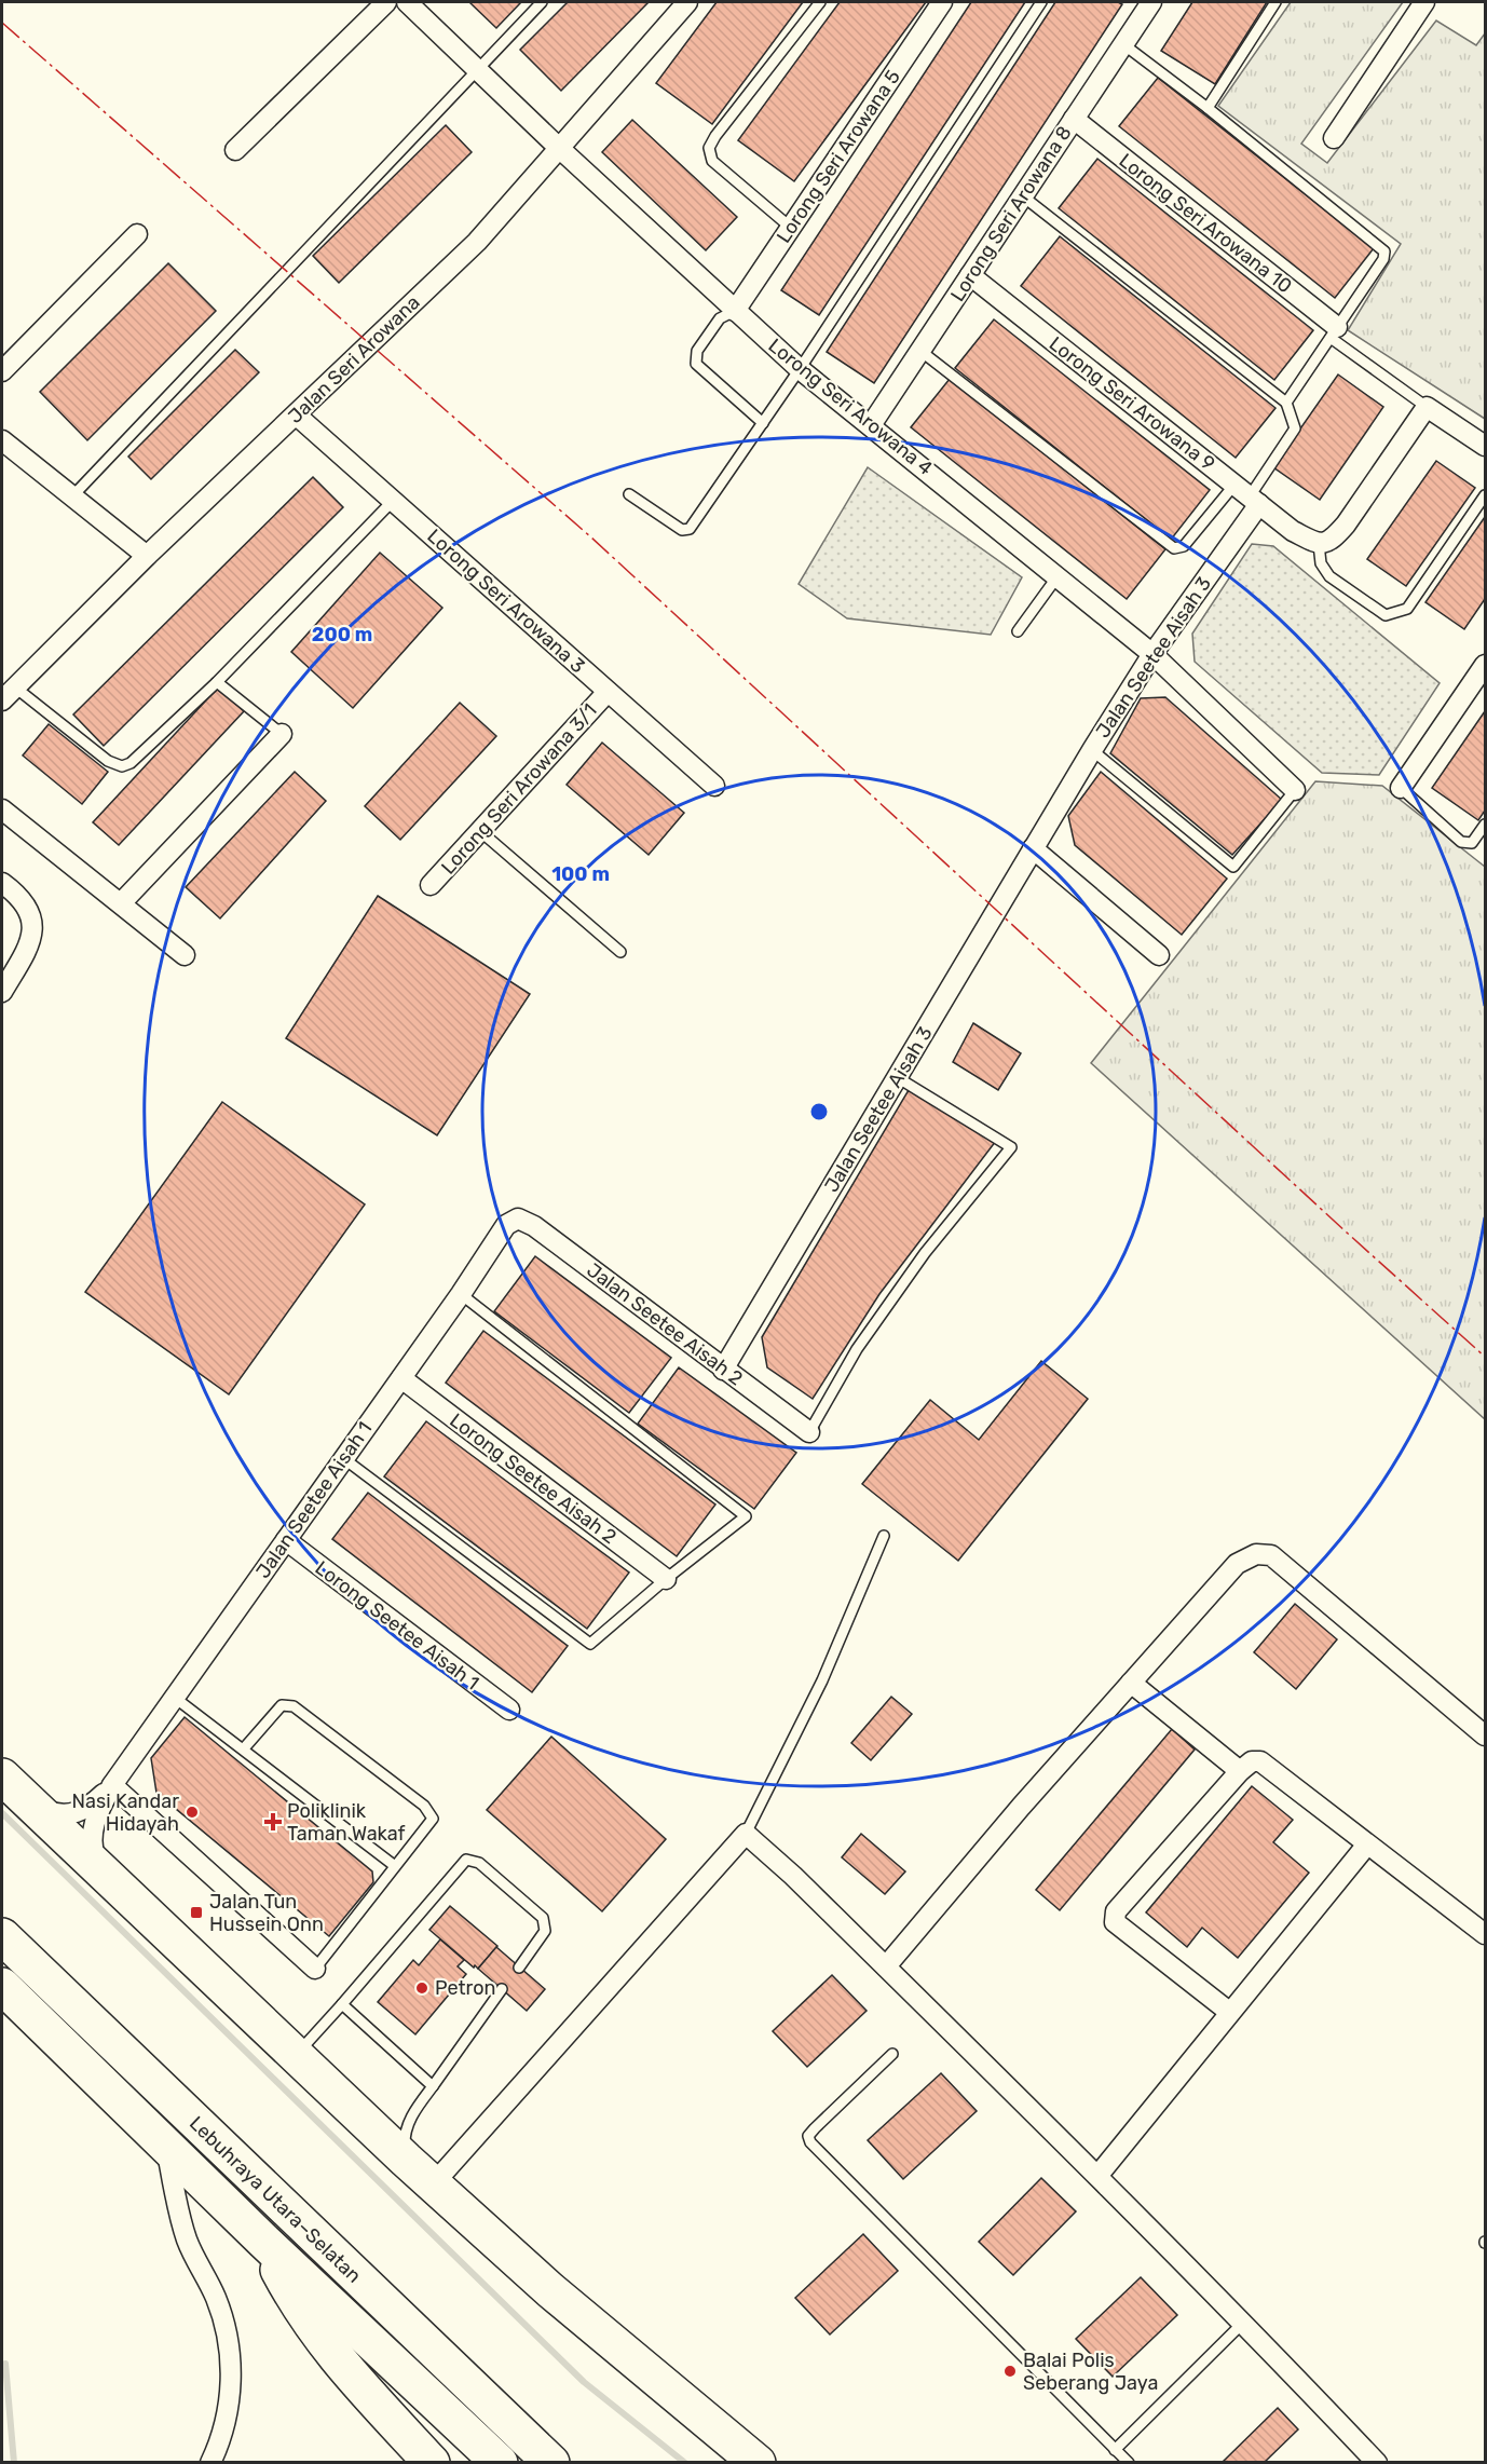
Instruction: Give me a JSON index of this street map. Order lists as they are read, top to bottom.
{
  "streets": {
    "highway": ["Lebuhraya Utara–Selatan"],
    "street": [
      "Lorong Seri Arowana 5",
      "Lorong Seri Arowana 8",
      "Lorong Seri Arowana 10",
      "Jalan Seri Arowana",
      "Lorong Seri Arowana 9",
      "Lorong Seri Arowana 4",
      "Lorong Seri Arowana 3",
      "Jalan Seetee Aisah 3",
      "Lorong Seri Arowana 3/1",
      "Jalan Seetee Aisah 2",
      "Lorong Seetee Aisah 2",
      "Jalan Seetee Aisah 1",
      "Lorong Seetee Aisah 1"
    ]
  },
  "crossings": [
    ["Lorong Seri Arowana 5", "Lorong Seri Arowana 4"],
    ["Lorong Seri Arowana 8", "Lorong Seri Arowana 10"],
    ["Lorong Seri Arowana 8", "Lorong Seri Arowana 9"],
    ["Lorong Seri Arowana 8", "Lorong Seri Arowana 4"],
    ["Jalan Seri Arowana", "Lorong Seri Arowana 4"],
    ["Jalan Seri Arowana", "Lorong Seri Arowana 3"],
    ["Lorong Seri Arowana 9", "Jalan Seetee Aisah 3"],
    ["Lorong Seri Arowana 4", "Jalan Seetee Aisah 3"],
    ["Lorong Seri Arowana 3", "Lorong Seri Arowana 3/1"],
    ["Jalan Seetee Aisah 3", "Jalan Seetee Aisah 2"],
    ["Jalan Seetee Aisah 2", "Jalan Seetee Aisah 1"],
    ["Lorong Seetee Aisah 2", "Jalan Seetee Aisah 1"],
    ["Jalan Seetee Aisah 1", "Lorong Seetee Aisah 1"]
  ],
  "places": {
    "other": ["Nasi Kandar Hidayah", "Petron", "Balai Polis Seberang Jaya"],
    "health": ["Poliklinik Taman Wakaf"],
    "transit": ["Jalan Tun Hussein Onn"]
  },
  "rings": ["200 m", "100 m"]
}
